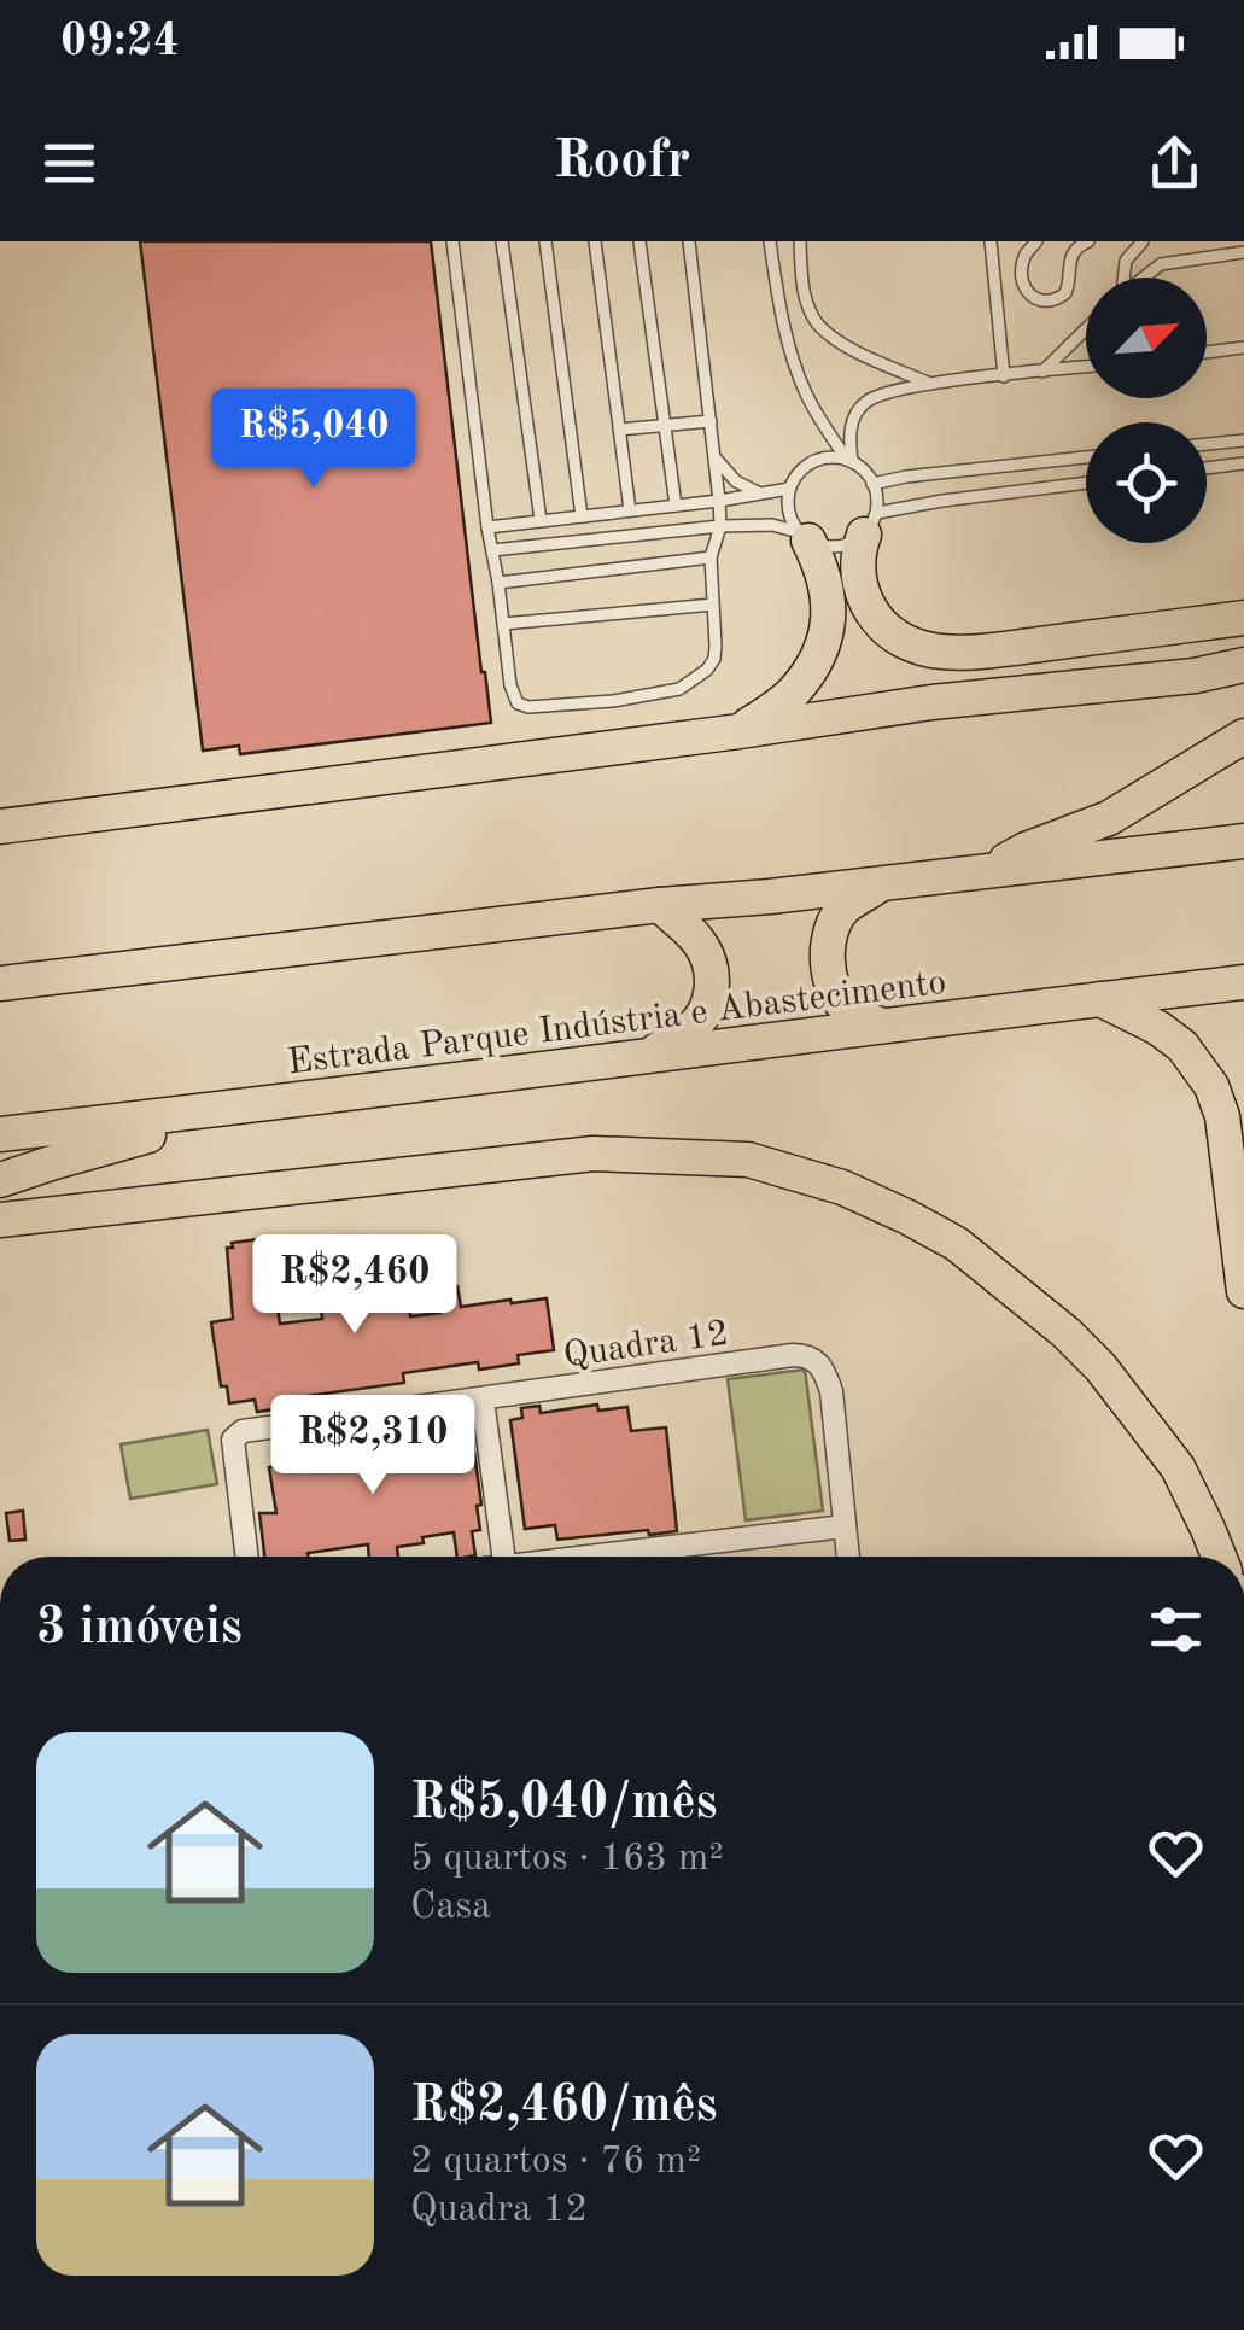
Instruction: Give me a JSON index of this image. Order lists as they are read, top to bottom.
{
  "streets": {
    "highway": ["Estrada Parque Indústria e Abastecimento"],
    "street": ["Quadra 12"]
  },
  "north": "top right",
  "page": {
    "status": "09:24",
    "header": "Roofr",
    "price": ["R$5,040", "R$2,460", "R$2,310"],
    "heading": "3 imóveis",
    "list": [
      {
        "name": "R$5,040/mês",
        "note": "5 quartos · 163 m² · Casa"
      },
      {
        "name": "R$2,460/mês",
        "note": "2 quartos · 76 m² · Quadra 12"
      }
    ]
  }
}
